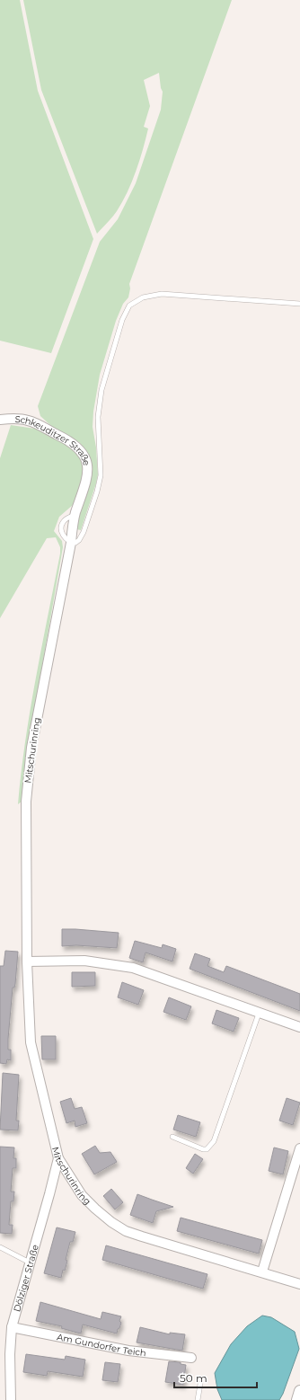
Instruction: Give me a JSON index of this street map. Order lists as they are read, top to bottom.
{
  "streets": {
    "street": [
      "Schkeuditzer Straße",
      "Mitschurinring",
      "Dölziger Straße",
      "Am Gundorfer Teich"
    ]
  },
  "crossings": [
    ["Schkeuditzer Straße", "Mitschurinring"],
    ["Mitschurinring", "Dölziger Straße"],
    ["Dölziger Straße", "Am Gundorfer Teich"]
  ],
  "scale_bar": "50 m"
}
